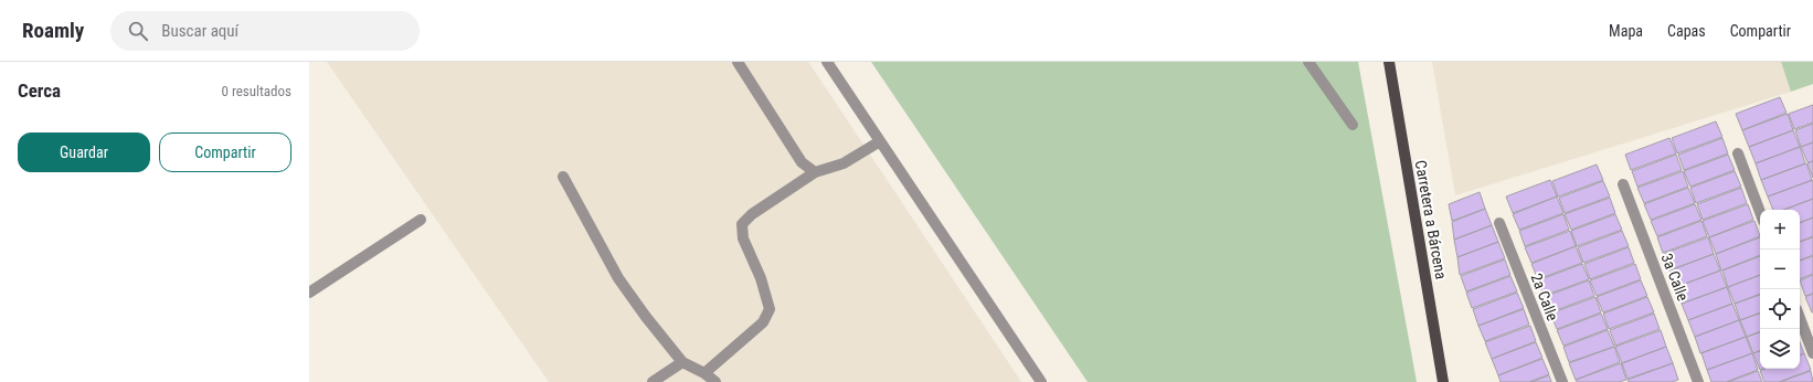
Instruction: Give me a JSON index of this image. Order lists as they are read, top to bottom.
{
  "streets": {
    "main road": ["Carretera a Bárcena"],
    "street": ["3a Calle", "2a Calle"]
  },
  "page": {
    "header": "Roamly",
    "search": "Buscar aquí",
    "nav": ["Mapa", "Capas", "Compartir"],
    "heading": ["Cerca", "0 resultados"],
    "buttons": ["Guardar", "Compartir"],
    "map_buttons": ["+", "−"]
  }
}
